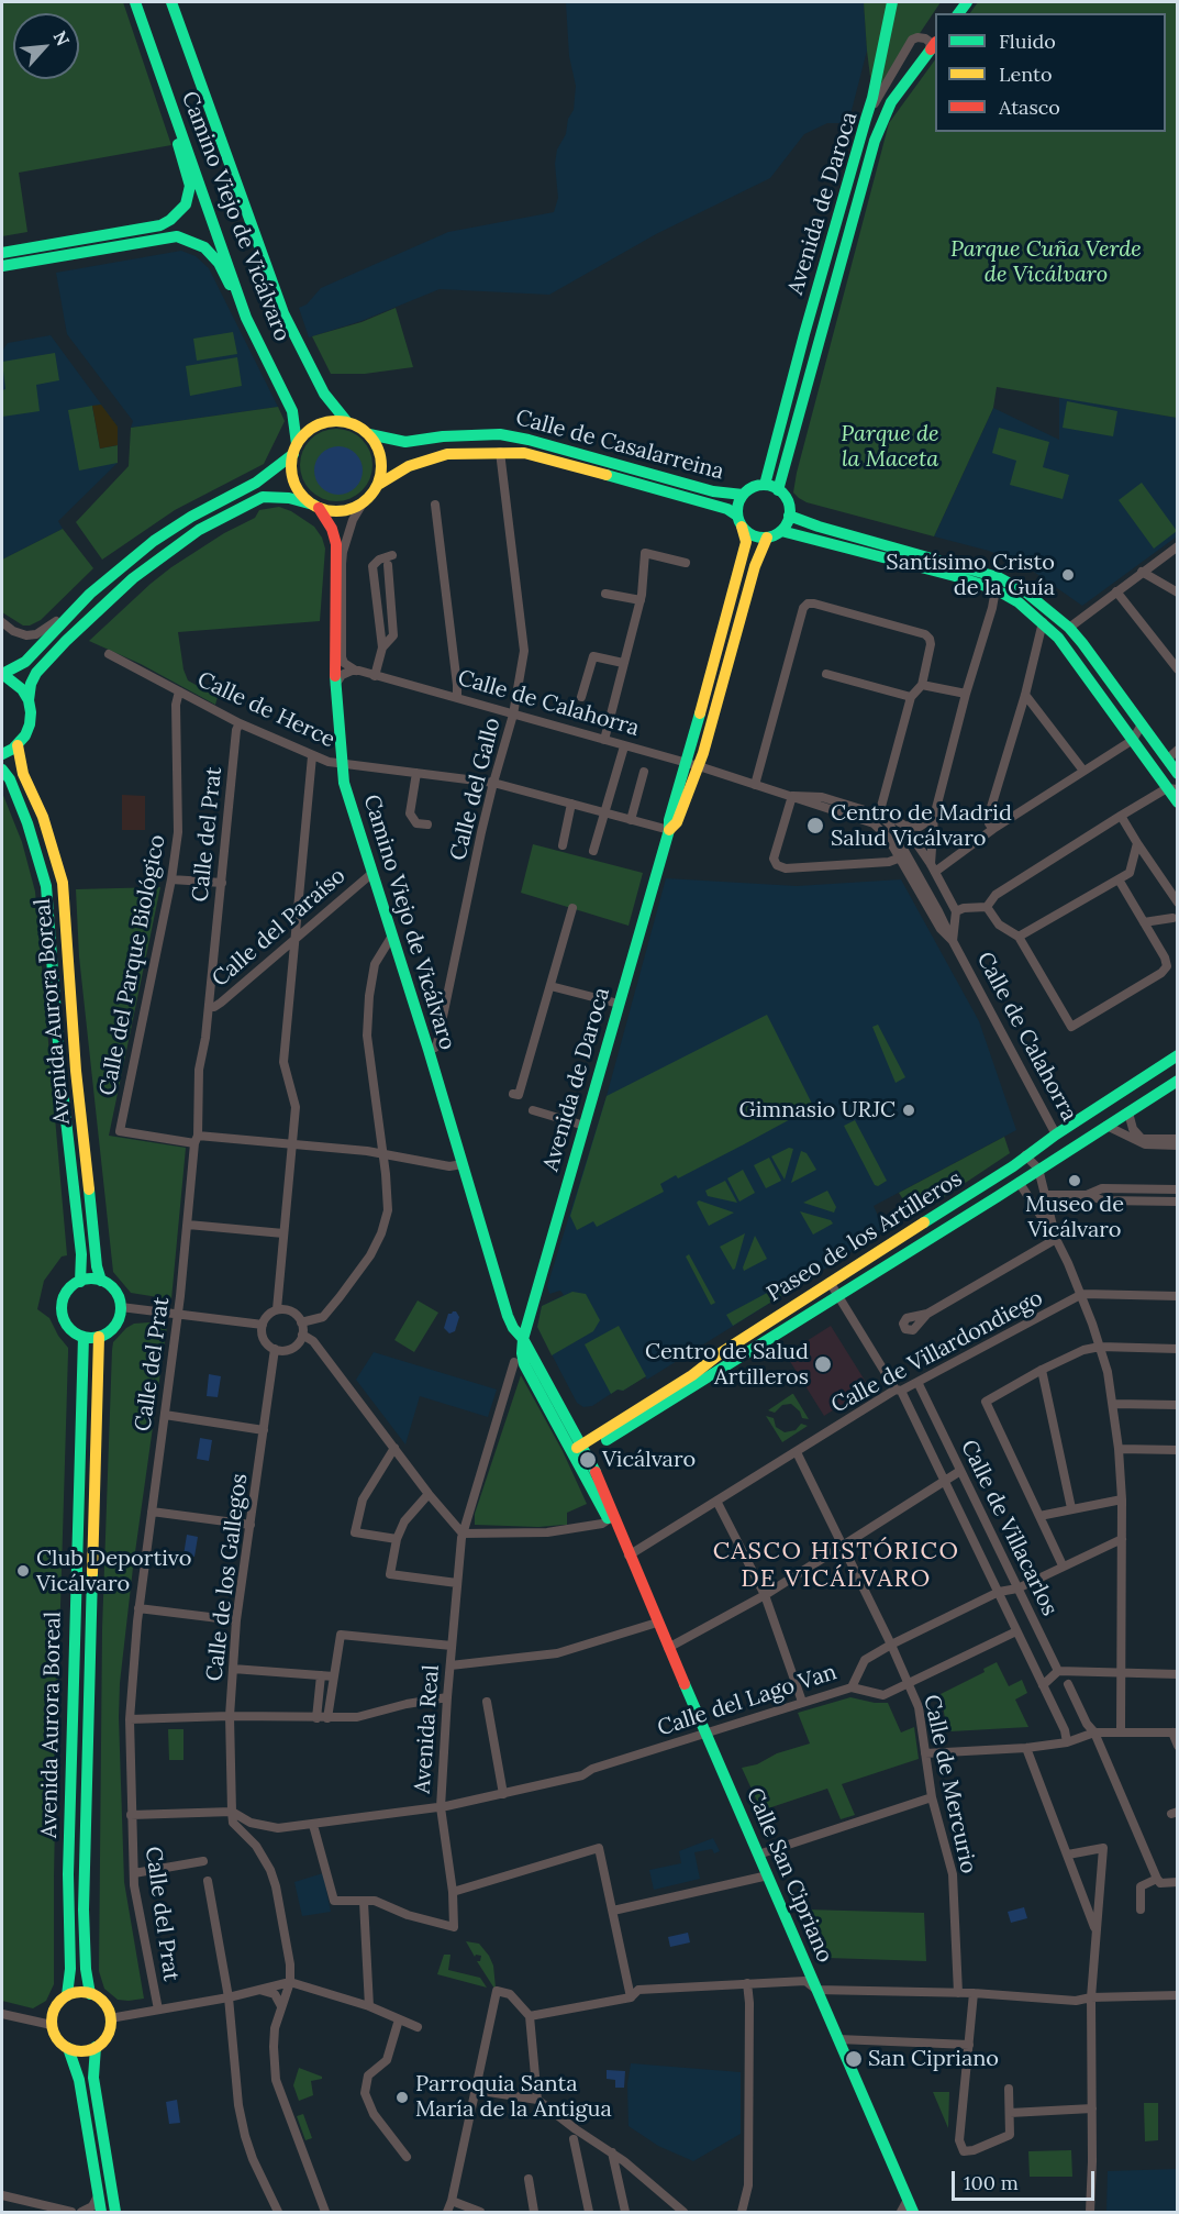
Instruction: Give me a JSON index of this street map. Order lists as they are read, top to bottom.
{
  "streets": {
    "main road": [
      "Avenida de Daroca",
      "Camino Viejo de Vicálvaro",
      "Calle de Casalarreina",
      "Calle de Calahorra",
      "Avenida Aurora Boreal",
      "Paseo de los Artilleros",
      "Calle San Cipriano"
    ],
    "street": [
      "Calle de Herce",
      "Calle del Gallo",
      "Calle del Prat",
      "Calle del Paraíso",
      "Calle del Parque Biológico",
      "Calle de Villardondiego",
      "Calle de Villacarlos",
      "Calle de los Gallegos",
      "Calle del Lago Van",
      "Avenida Real",
      "Calle de Mercurio"
    ]
  },
  "crossings": [
    ["Avenida de Daroca", "Camino Viejo de Vicálvaro"],
    ["Avenida de Daroca", "Calle de Casalarreina"],
    ["Avenida de Daroca", "Calle de Calahorra"],
    ["Avenida de Daroca", "Calle de Herce"],
    ["Avenida de Daroca", "Calle San Cipriano"],
    ["Camino Viejo de Vicálvaro", "Calle de Casalarreina"],
    ["Camino Viejo de Vicálvaro", "Calle de Herce"],
    ["Camino Viejo de Vicálvaro", "Calle del Gallo"],
    ["Camino Viejo de Vicálvaro", "Calle del Paraíso"],
    ["Camino Viejo de Vicálvaro", "Calle del Parque Biológico"],
    ["Camino Viejo de Vicálvaro", "Calle San Cipriano"],
    ["Calle de Casalarreina", "Calle del Gallo"],
    ["Calle de Calahorra", "Calle de Herce"],
    ["Calle de Calahorra", "Calle del Gallo"],
    ["Calle de Calahorra", "Paseo de los Artilleros"],
    ["Calle de Herce", "Calle del Gallo"],
    ["Calle de Herce", "Calle del Prat"],
    ["Calle de Herce", "Calle del Parque Biológico"],
    ["Calle del Prat", "Calle del Paraíso"],
    ["Calle del Prat", "Calle del Parque Biológico"],
    ["Paseo de los Artilleros", "Calle de Villacarlos"],
    ["Paseo de los Artilleros", "Calle San Cipriano"],
    ["Calle de Villardondiego", "Calle de Villacarlos"],
    ["Calle de Villardondiego", "Calle de Mercurio"],
    ["Calle de Villardondiego", "Calle San Cipriano"],
    ["Calle de Villacarlos", "Calle del Lago Van"],
    ["Calle de los Gallegos", "Calle del Lago Van"],
    ["Calle del Lago Van", "Avenida Real"],
    ["Calle del Lago Van", "Calle de Mercurio"],
    ["Calle del Lago Van", "Calle San Cipriano"]
  ],
  "districts": ["CASCO HISTÓRICO DE VICÁLVARO"],
  "parks": ["Parque Cuña Verde de Vicálvaro", "Parque de la Maceta"],
  "places": [
    "Santísimo Cristo de la Guía",
    "Centro de Madrid Salud Vicálvaro",
    "Gimnasio URJC",
    "Museo de Vicálvaro",
    "Centro de Salud Artilleros",
    "Vicálvaro",
    "Club Deportivo Vicálvaro",
    "San Cipriano",
    "Parroquia Santa María de la Antigua"
  ],
  "legend": ["Fluido", "Lento", "Atasco"],
  "scale_bar": "100 m",
  "north": "top right"
}
